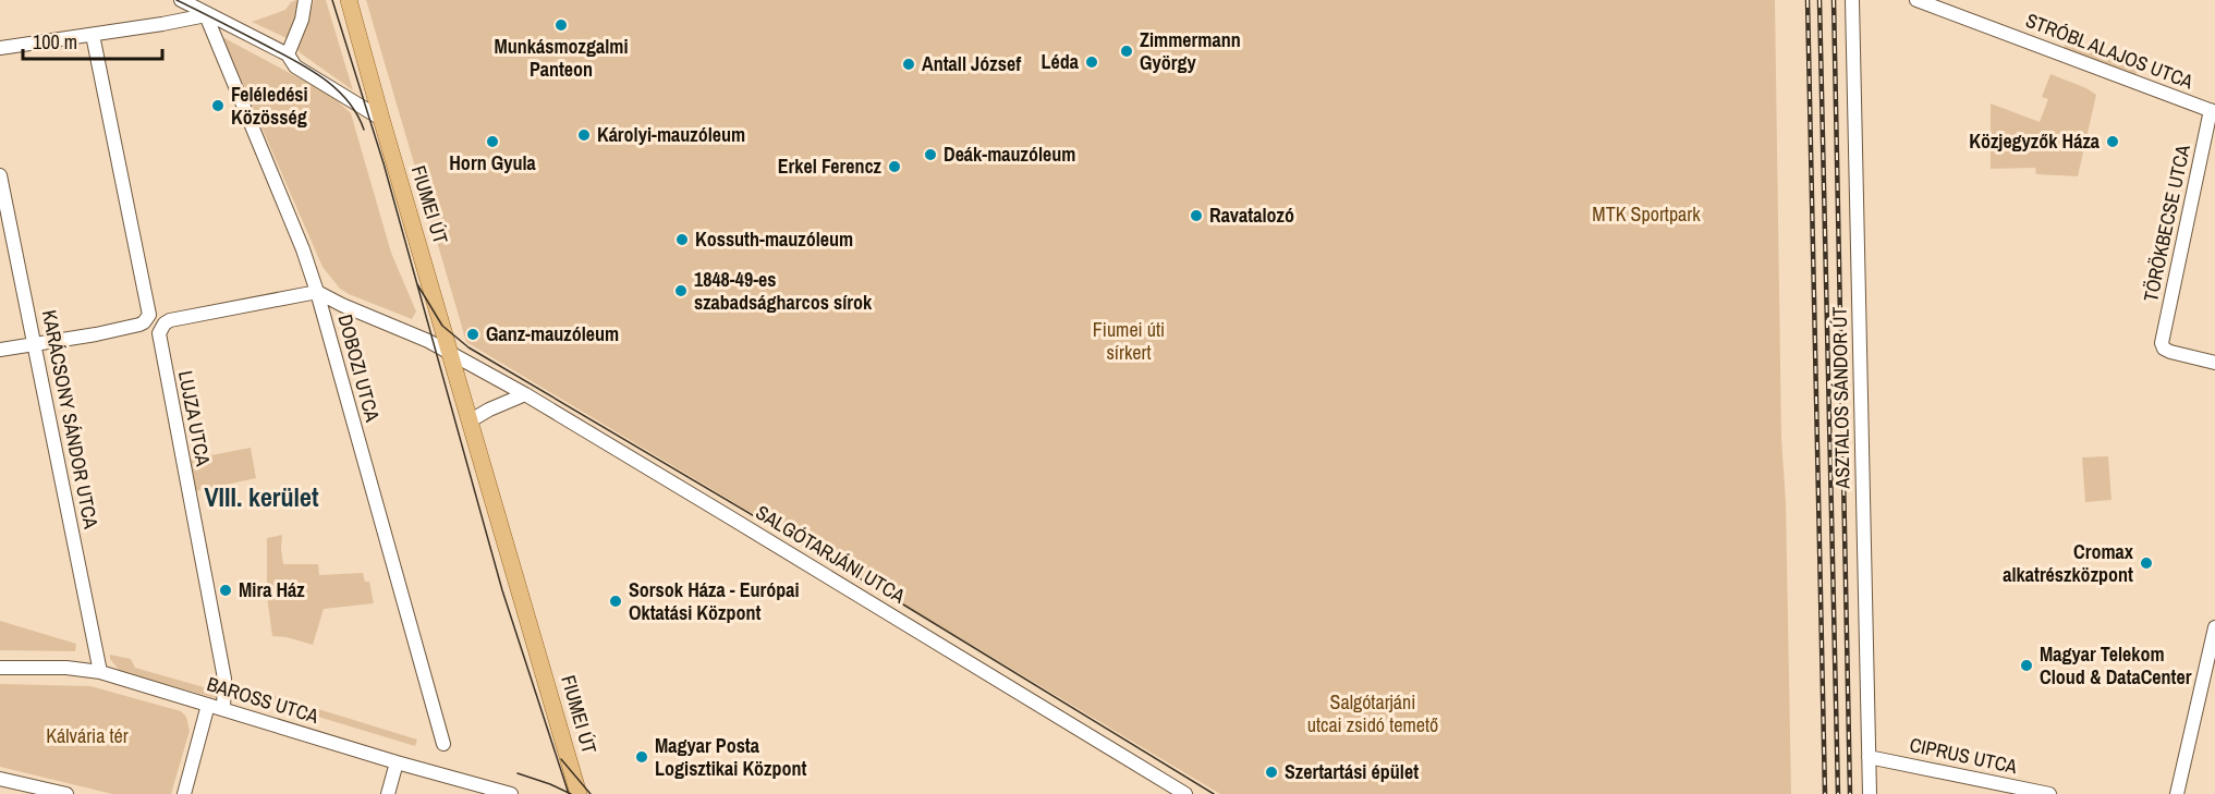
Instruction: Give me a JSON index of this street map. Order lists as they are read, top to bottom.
{
  "streets": {
    "main road": ["FIUMEI ÚT"],
    "street": [
      "STRÓBL ALAJOS UTCA",
      "TÖRÖKBECSE UTCA",
      "DOBOZI UTCA",
      "ASZTALOS SÁNDOR ÚT",
      "LUJZA UTCA",
      "KARÁCSONY SÁNDOR UTCA",
      "SALGÓTARJÁNI UTCA",
      "BAROSS UTCA",
      "CIPRUS UTCA"
    ]
  },
  "crossings": [
    ["STRÓBL ALAJOS UTCA", "TÖRÖKBECSE UTCA"],
    ["FIUMEI ÚT", "SALGÓTARJÁNI UTCA"],
    ["DOBOZI UTCA", "LUJZA UTCA"],
    ["DOBOZI UTCA", "SALGÓTARJÁNI UTCA"],
    ["ASZTALOS SÁNDOR ÚT", "CIPRUS UTCA"],
    ["LUJZA UTCA", "SALGÓTARJÁNI UTCA"],
    ["LUJZA UTCA", "BAROSS UTCA"],
    ["KARÁCSONY SÁNDOR UTCA", "BAROSS UTCA"]
  ],
  "districts": ["VIII. kerület"],
  "parks": [
    "MTK Sportpark",
    "Fiumei úti sírkert",
    "Salgótarjáni utcai zsidó temető",
    "Kálvária tér"
  ],
  "places": [
    "Munkásmozgalmi Panteon",
    "Zimmermann György",
    "Léda",
    "Antall József",
    "Feléledési Közösség",
    "Károlyi-mauzóleum",
    "Horn Gyula",
    "Közjegyzők Háza",
    "Deák-mauzóleum",
    "Erkel Ferencz",
    "Ravatalozó",
    "Kossuth-mauzóleum",
    "1848-49-es szabadságharcos sírok",
    "Ganz-mauzóleum",
    "Cromax alkatrészközpont",
    "Mira Ház",
    "Sorsok Háza - Európai Oktatási Központ",
    "Magyar Telekom Cloud & DataCenter",
    "Magyar Posta Logisztikai Központ",
    "Szertartási épület"
  ],
  "scale_bar": "100 m"
}
